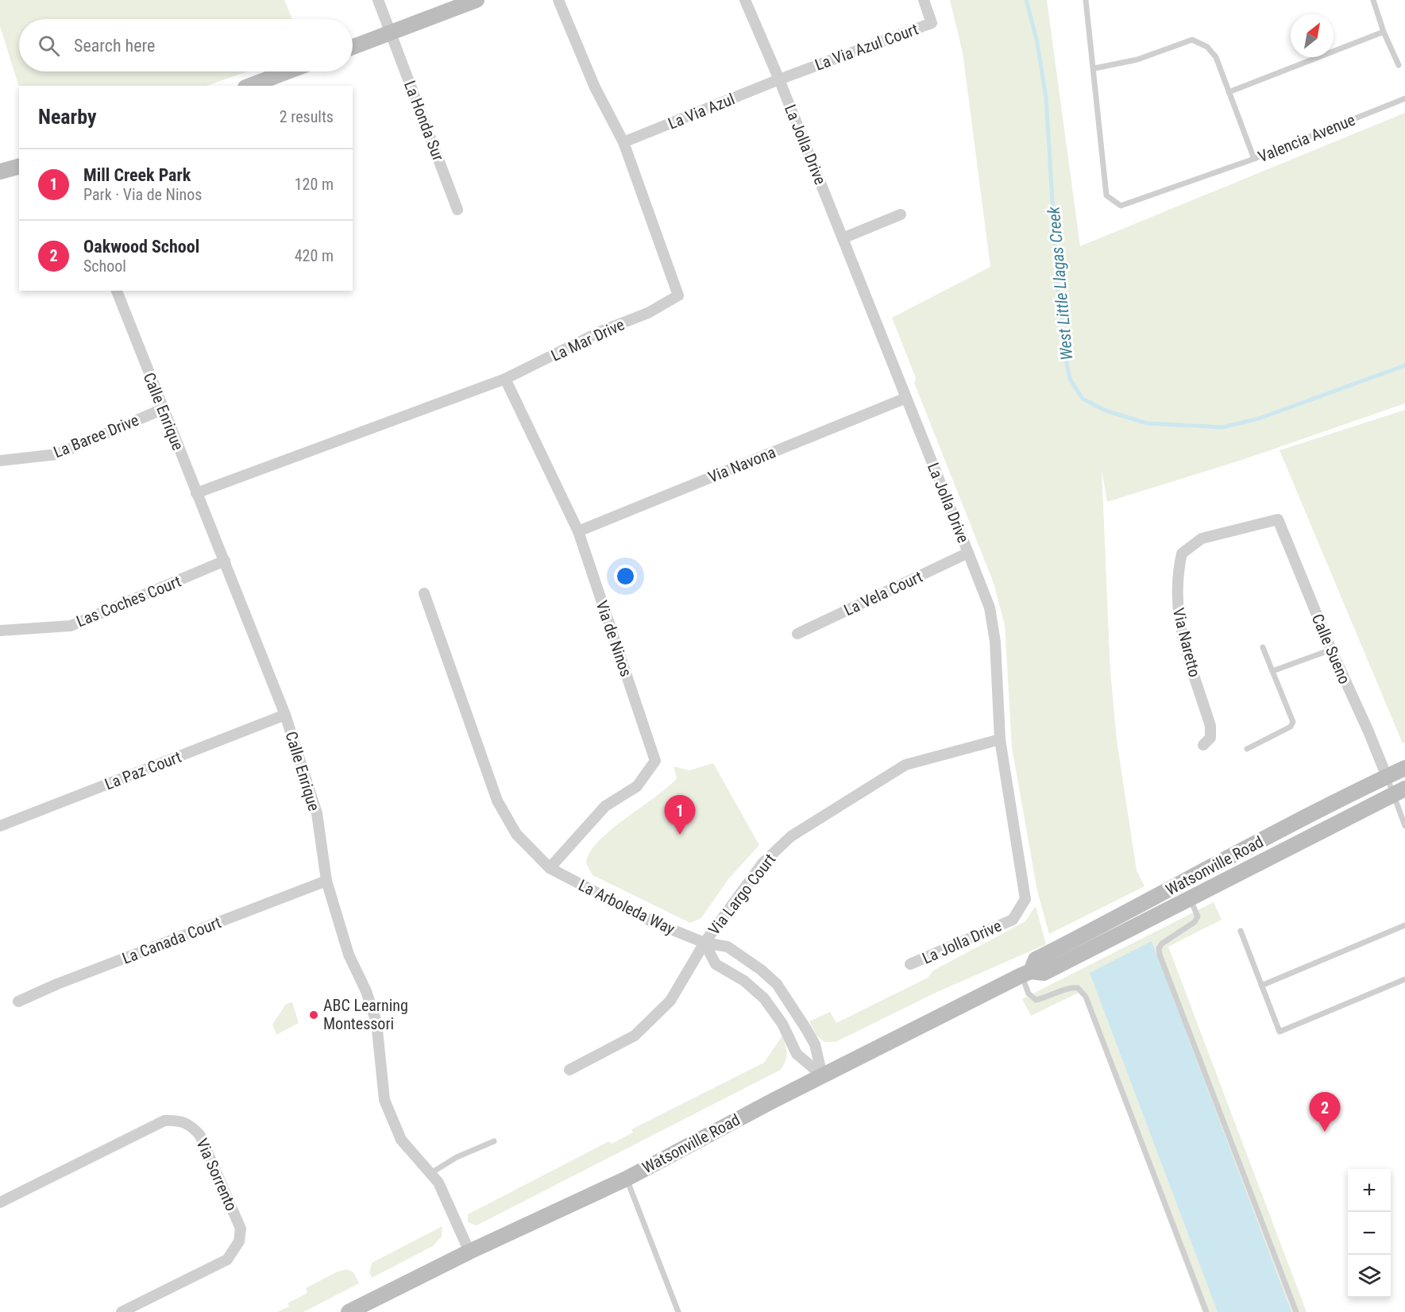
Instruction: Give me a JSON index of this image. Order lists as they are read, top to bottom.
{
  "streets": {
    "main road": ["Watsonville Road"],
    "street": [
      "La Via Azul Court",
      "La Via Azul",
      "La Honda Sur",
      "La Jolla Drive",
      "La Mar Drive",
      "Calle Enrique",
      "La Baree Drive",
      "Via Navona",
      "La Vela Court",
      "Las Coches Court",
      "Via de Ninos",
      "Via Naretto",
      "Calle Sueno",
      "La Paz Court",
      "Via Largo Court",
      "La Arboleda Way",
      "La Canada Court",
      "Via Sorrento"
    ],
    "lane": ["Valencia Avenue"]
  },
  "crossings": [
    ["La Via Azul Court", "La Via Azul"],
    ["La Via Azul Court", "La Jolla Drive"],
    ["La Via Azul", "La Jolla Drive"],
    ["La Via Azul", "La Mar Drive"],
    ["La Jolla Drive", "Via Navona"],
    ["La Jolla Drive", "La Vela Court"],
    ["La Jolla Drive", "Via Largo Court"],
    ["La Mar Drive", "Calle Enrique"],
    ["La Mar Drive", "Via de Ninos"],
    ["Calle Enrique", "La Baree Drive"],
    ["Calle Enrique", "Las Coches Court"],
    ["Calle Enrique", "La Paz Court"],
    ["Calle Enrique", "Watsonville Road"],
    ["Calle Enrique", "La Canada Court"],
    ["Via Navona", "Via de Ninos"],
    ["Via de Ninos", "La Arboleda Way"],
    ["Via Naretto", "Calle Sueno"],
    ["Calle Sueno", "Watsonville Road"],
    ["Watsonville Road", "La Arboleda Way"],
    ["Via Largo Court", "La Arboleda Way"]
  ],
  "water": ["West Little Llagas Creek"],
  "places": ["ABC Learning Montessori"],
  "north": "top right",
  "page": {
    "search": "Search here",
    "heading": ["Nearby", "2 results"],
    "list": [
      {
        "mark": "1",
        "name": "Mill Creek Park",
        "note": "Park · Via de Ninos",
        "value": "120 m"
      },
      {
        "mark": "2",
        "name": "Oakwood School",
        "note": "School",
        "value": "420 m"
      }
    ],
    "pins": ["1", "2"],
    "map_buttons": ["+", "−"]
  }
}
